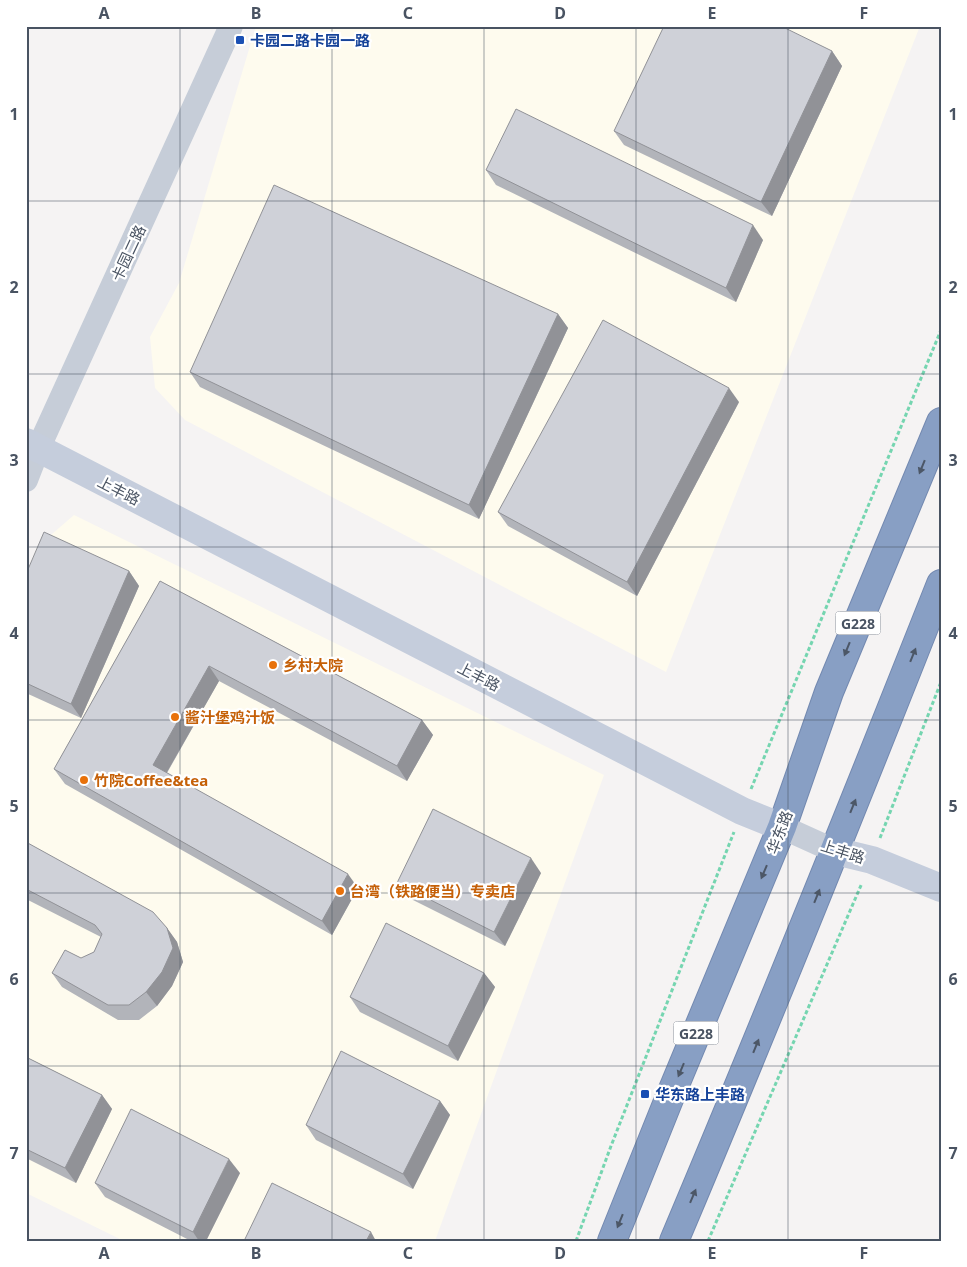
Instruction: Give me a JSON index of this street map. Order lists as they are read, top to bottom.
{
  "streets": {
    "highway": ["G228", "华东路"],
    "street": ["卡园二路", "上丰路"]
  },
  "crossings": [
    ["卡园二路", "上丰路"],
    ["上丰路", "华东路"]
  ],
  "places": {
    "transit": ["卡园二路卡园一路", "华东路上丰路"],
    "other": [
      "乡村大院",
      "酱汁堡鸡汁饭",
      "竹院Coffee&tea",
      "台湾（铁路便当）专卖店"
    ]
  },
  "grid": {
    "columns": [
      "A",
      "B",
      "C",
      "D",
      "E",
      "F"
    ],
    "rows": [
      "1",
      "2",
      "3",
      "4",
      "5",
      "6",
      "7"
    ]
  }
}
